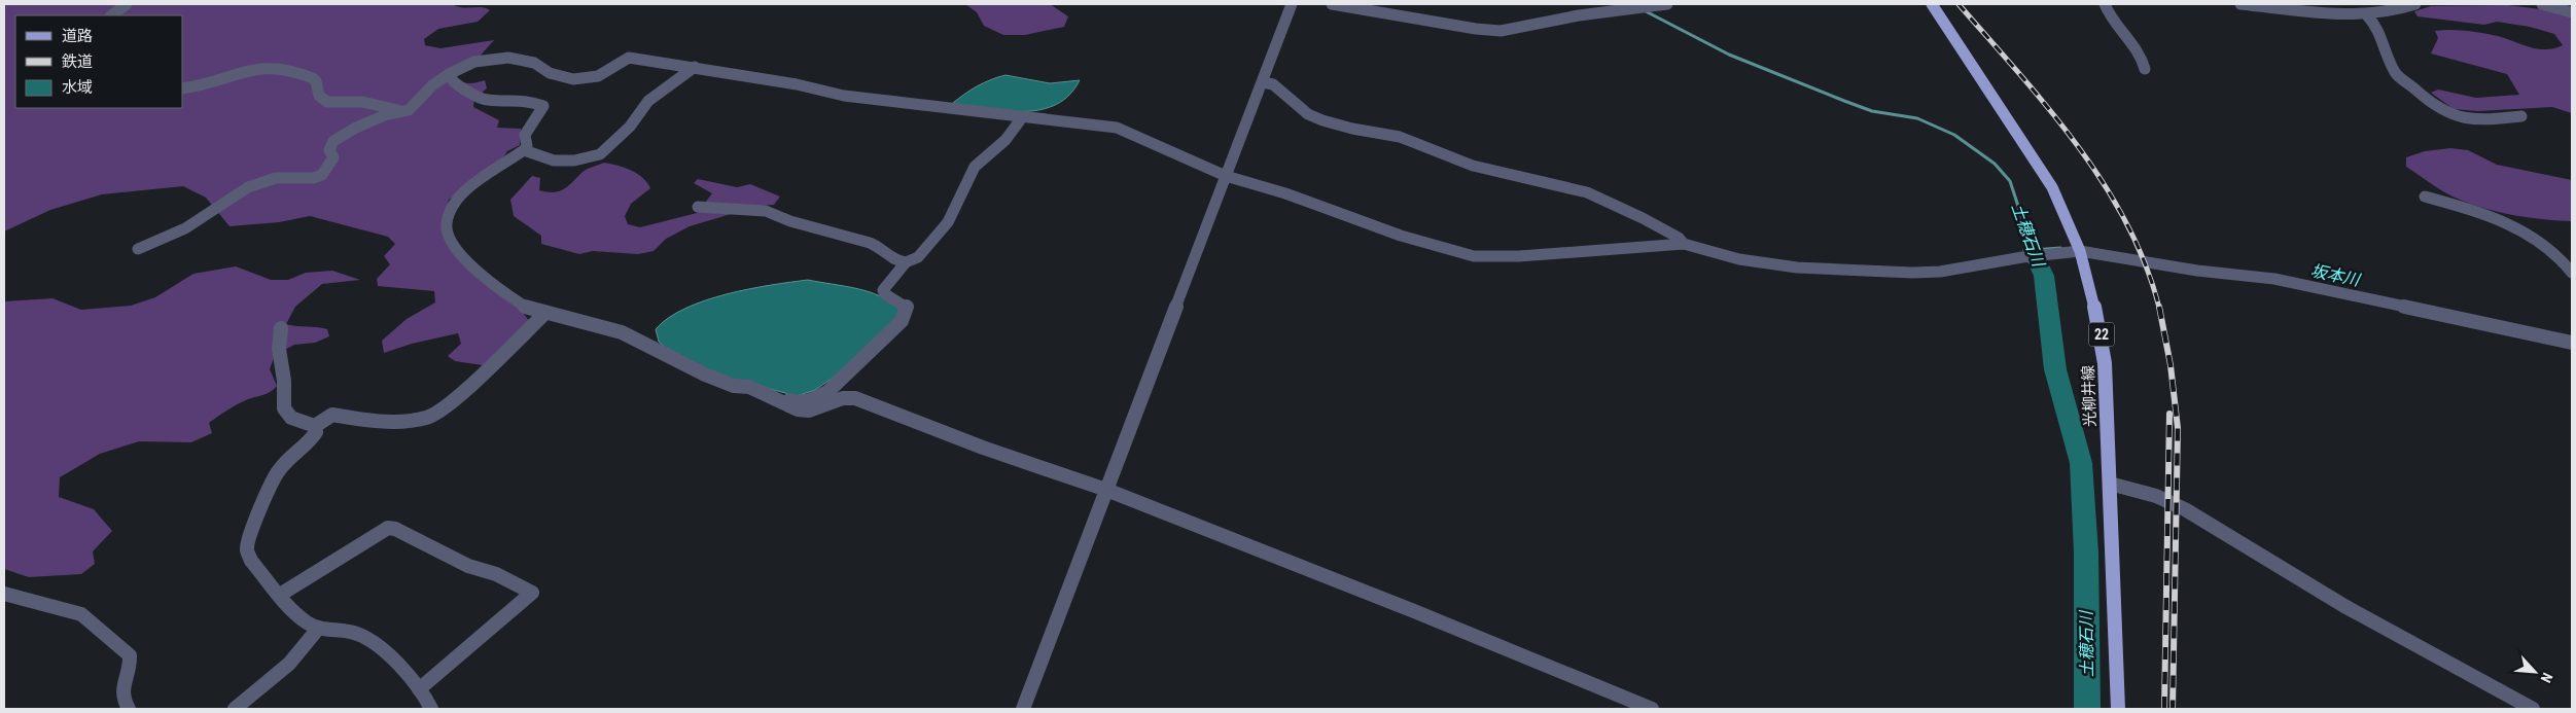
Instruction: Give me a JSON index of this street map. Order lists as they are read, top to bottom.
{
  "streets": {
    "main road": ["22", "光柳井線"]
  },
  "water": ["土穂石川", "坂本川"],
  "legend": ["道路", "鉄道", "水域"],
  "north": "bottom right"
}
